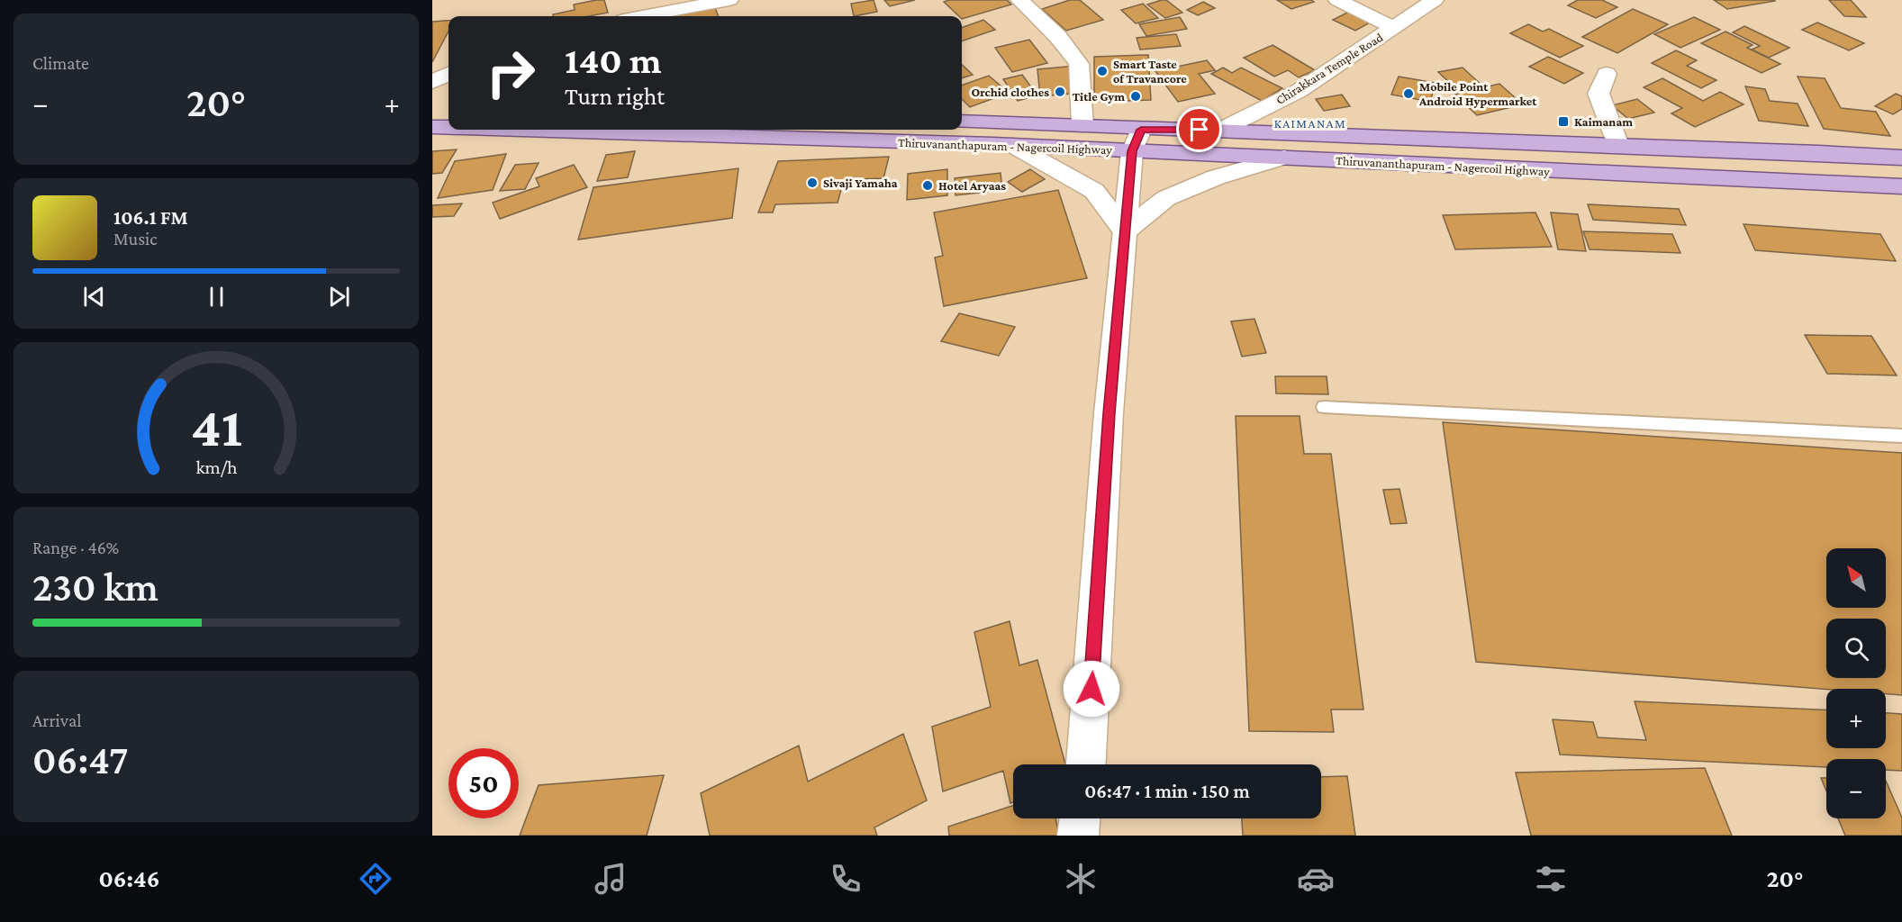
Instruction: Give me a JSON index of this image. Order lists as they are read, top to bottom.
{
  "streets": {
    "main road": ["Thiruvananthapuram - Nagercoil Highway"],
    "street": ["Chirakkara Temple Road"]
  },
  "crossings": [
    ["Chirakkara Temple Road", "Thiruvananthapuram - Nagercoil Highway"]
  ],
  "districts": ["KAIMANAM"],
  "places": {
    "other": [
      "Smart Taste of Travancore",
      "Orchid clothes",
      "Mobile Point Android Hypermarket",
      "Title Gym",
      "Sivaji Yamaha",
      "Hotel Aryaas"
    ],
    "transit": ["Kaimanam"]
  },
  "north": "top left",
  "page": {
    "tile": [
      "Climate",
      ["Range · 46%", "230 km"],
      ["Arrival", "06:47"]
    ],
    "turn": ["140 m", "Turn right"],
    "heat": ["−", "20°", "+"],
    "song": ["106.1 FM", "Music"],
    "map_buttons": ["+", "−"],
    "limit": "50",
    "trip": "06:47 · 1 min · 150 m",
    "tabs": ["06:46", "20°"],
    "gauge": ["41", "km/h"]
  }
}
